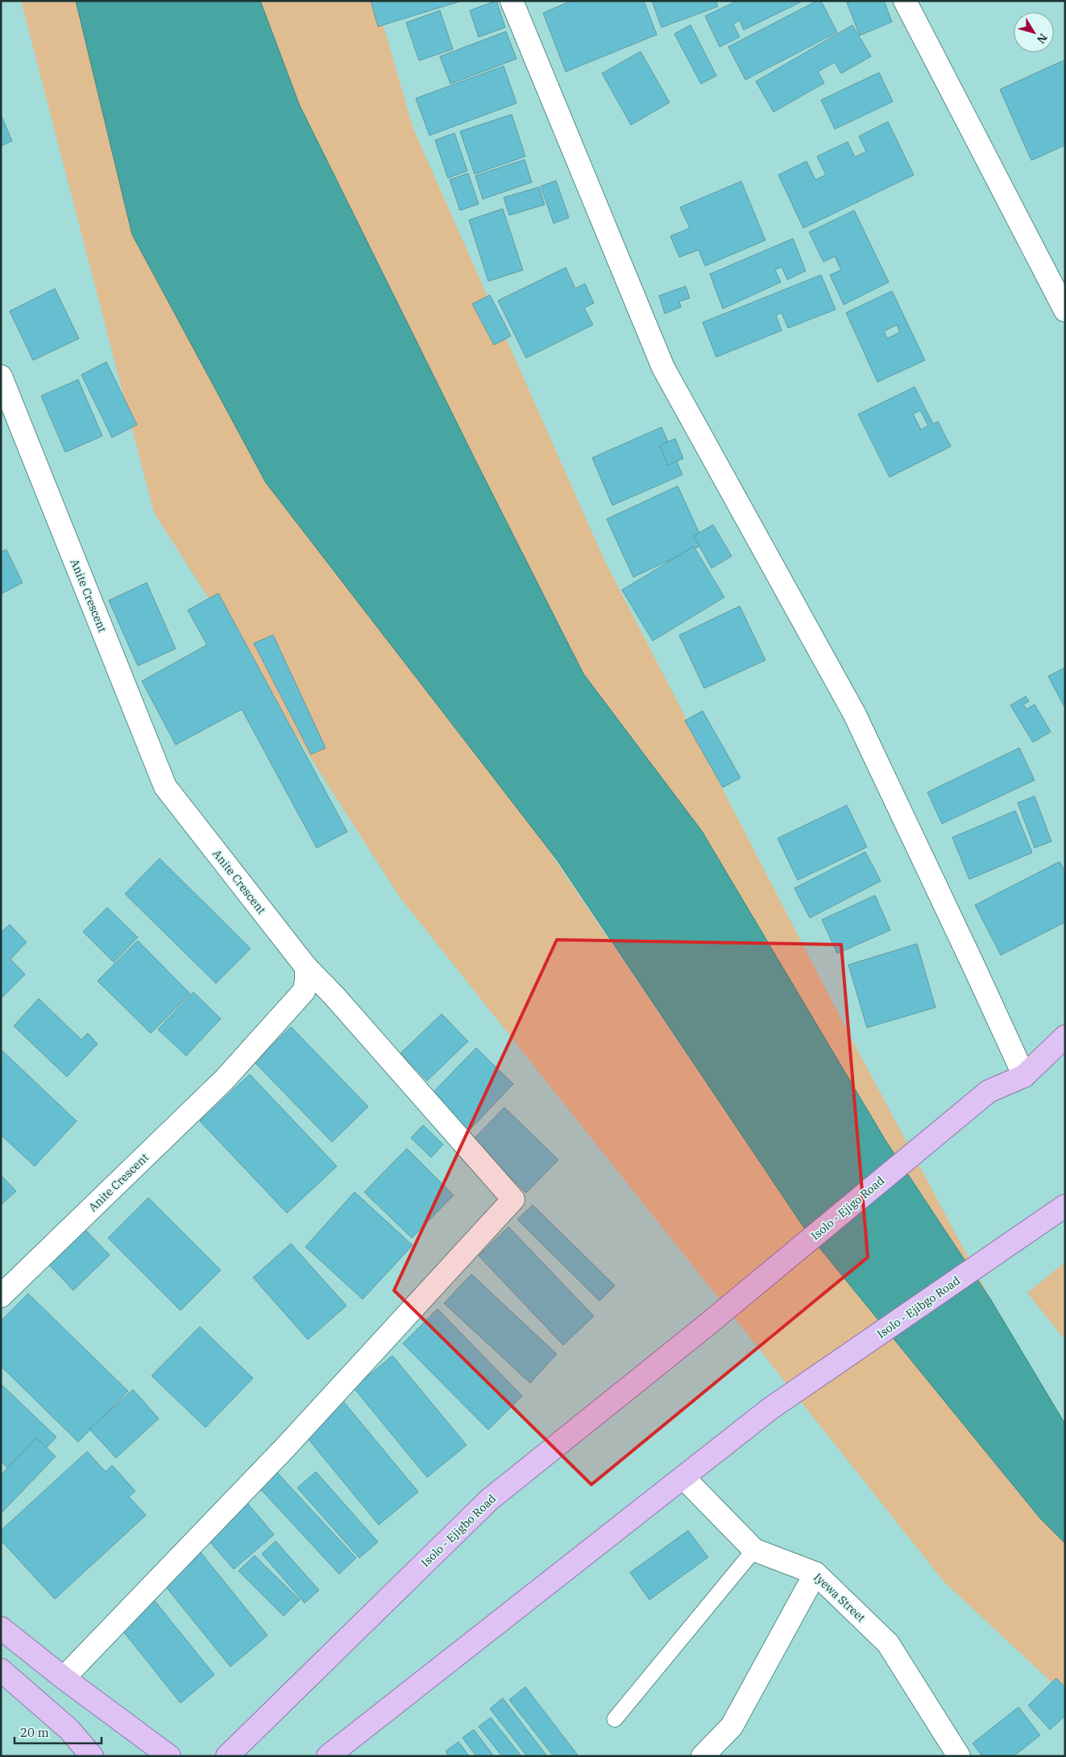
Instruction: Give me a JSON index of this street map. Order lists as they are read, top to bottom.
{
  "streets": {
    "main road": ["Isolo - Ejigo Road", "Isolo - Ejibgo Road", "Isolo - Ejigbo Road"],
    "street": ["Anite Crescent", "Iyewa Street"]
  },
  "crossings": [
    ["Isolo - Ejigo Road", "Isolo - Ejigbo Road"],
    ["Isolo - Ejibgo Road", "Iyewa Street"]
  ],
  "scale_bar": "20 m",
  "north": "bottom right"
}
